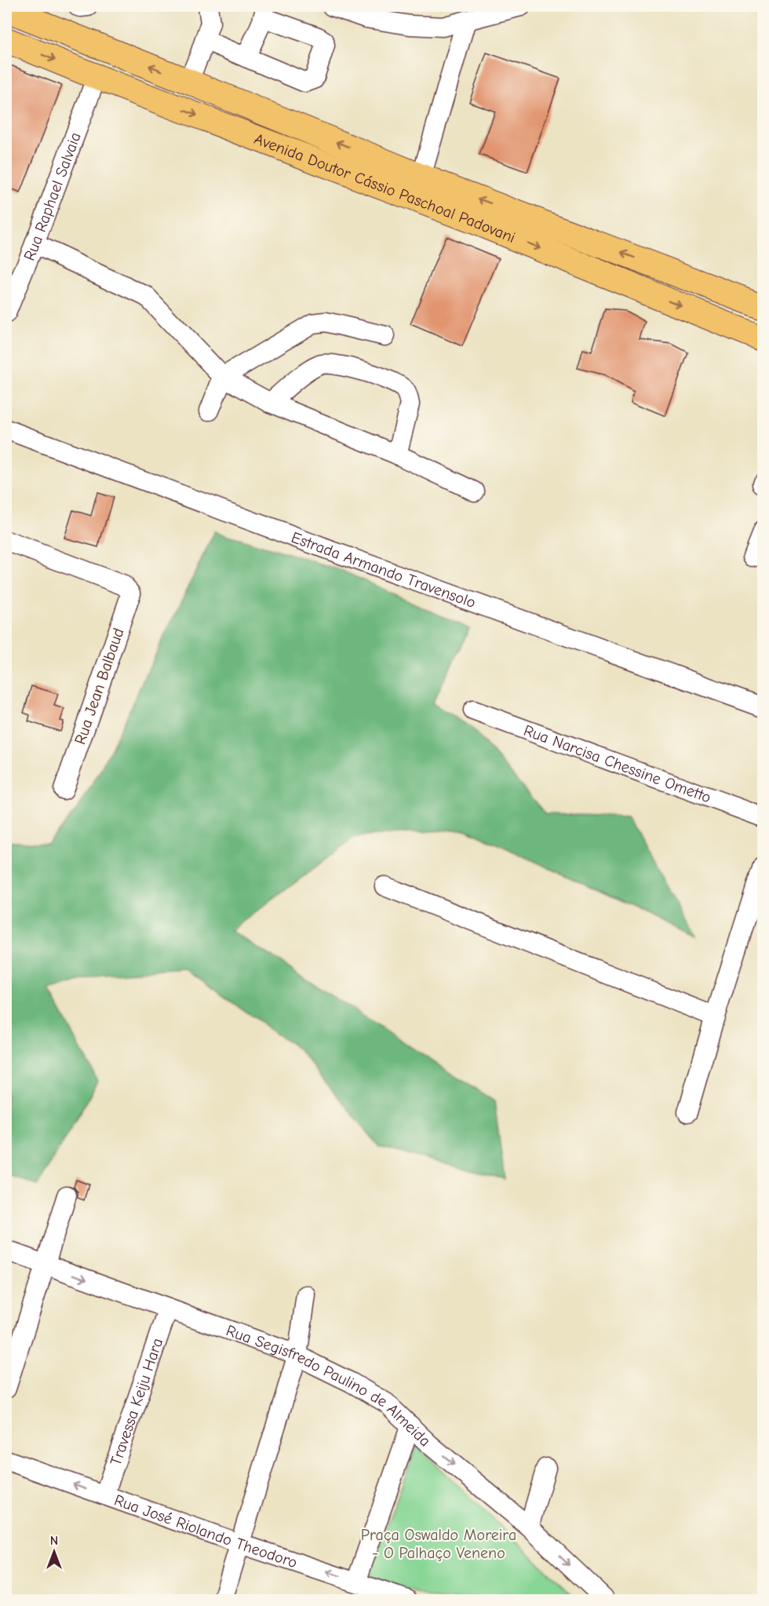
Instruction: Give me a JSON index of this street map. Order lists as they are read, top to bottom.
{
  "streets": {
    "main road": ["Avenida Doutor Cássio Paschoal Padovani"],
    "street": [
      "Rua Raphael Salvaia",
      "Estrada Armando Travensolo",
      "Rua Jean Balbaud",
      "Rua Narcisa Chessine Ometto",
      "Rua Segisfredo Paulino de Almeida",
      "Travessa Keiju Hara",
      "Rua José Riolando Theodoro"
    ]
  },
  "crossings": [
    ["Avenida Doutor Cássio Paschoal Padovani", "Rua Raphael Salvaia"],
    ["Rua Segisfredo Paulino de Almeida", "Travessa Keiju Hara"],
    ["Travessa Keiju Hara", "Rua José Riolando Theodoro"]
  ],
  "one_way": ["Rua Segisfredo Paulino de Almeida", "Rua José Riolando Theodoro"],
  "parks": ["Praça Oswaldo Moreira - O Palhaço Veneno"],
  "north": "top"
}
